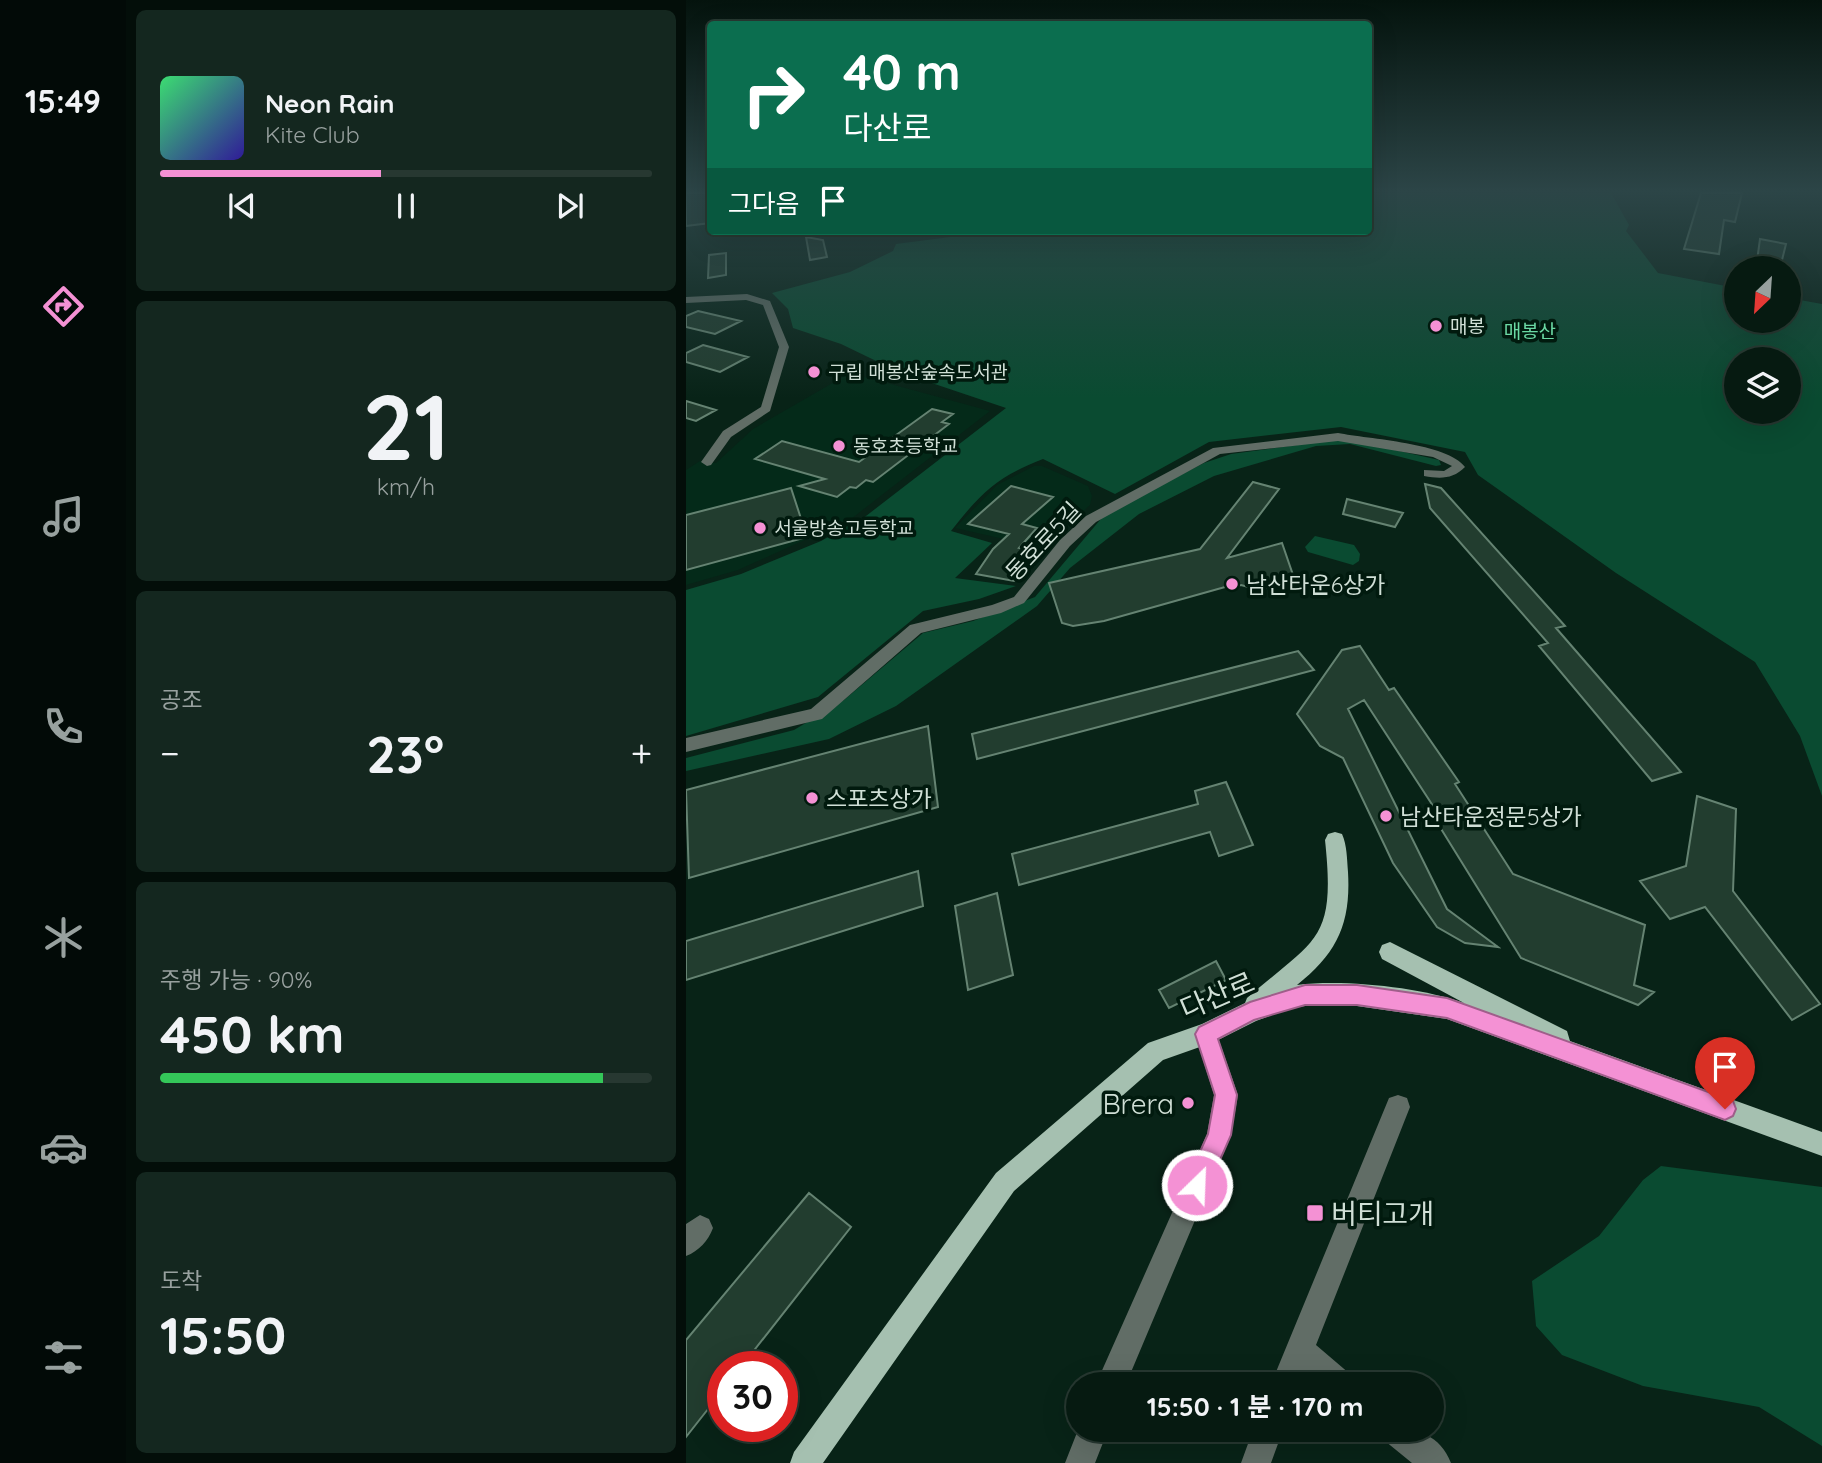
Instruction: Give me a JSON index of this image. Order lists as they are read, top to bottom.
{
  "streets": {
    "main road": ["다산로"],
    "street": ["동호로5길"]
  },
  "parks": ["매봉산"],
  "places": {
    "other": [
      "매봉",
      "구립 매봉산숲속도서관",
      "동호초등학교",
      "서울방송고등학교",
      "남산타운6상가",
      "스포츠상가",
      "남산타운정문5상가",
      "Brera"
    ],
    "transit": ["버티고개"]
  },
  "north": "bottom left",
  "page": {
    "tabs": "15:49",
    "turn": ["40 m", "다산로"],
    "song": ["Neon Rain", "Kite Club"],
    "then": "그다음",
    "tile": [
      ["21", "km/h"],
      "공조",
      ["주행 가능 · 90%", "450 km"],
      ["도착", "15:50"]
    ],
    "heat": ["−", "23°", "+"],
    "limit": "30",
    "trip": "15:50 · 1 분 · 170 m"
  }
}
